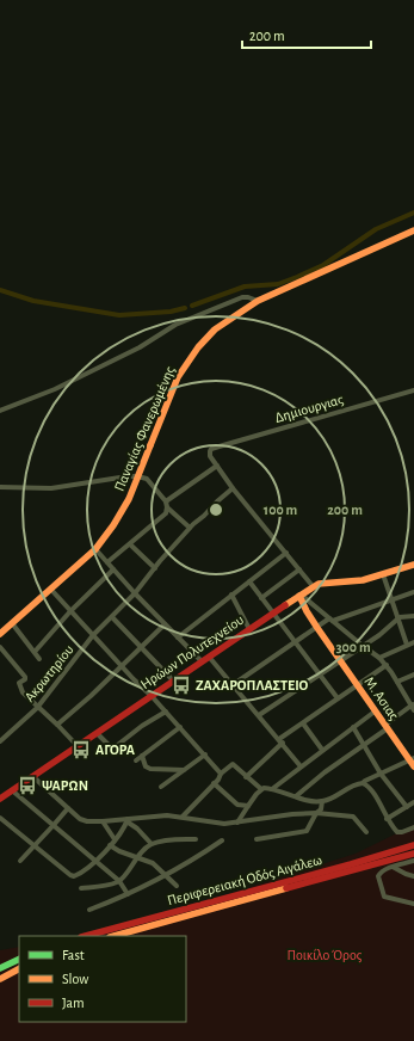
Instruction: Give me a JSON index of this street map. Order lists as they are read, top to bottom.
{
  "streets": {
    "main road": [
      "Παναγίας Φανερωμένης",
      "Ηρώων Πολυτεχνείου",
      "Μ. Ασιας",
      "Περιφερειακή Οδός Αιγάλεω"
    ],
    "street": ["Δημιουργιας", "Ακρωτηρίου"]
  },
  "crossings": [
    ["Ηρώων Πολυτεχνείου", "Μ. Ασιας"]
  ],
  "parks": ["Ποικίλο Όρος"],
  "places": {
    "bus stop": ["ΖΑΧΑΡΟΠΛΑΣΤΕΙΟ", "ΑΓΟΡΑ", "ΨΑΡΩΝ"]
  },
  "legend": ["Fast", "Slow", "Jam"],
  "scale_bar": "200 m",
  "rings": ["100 m", "200 m", "300 m"]
}
